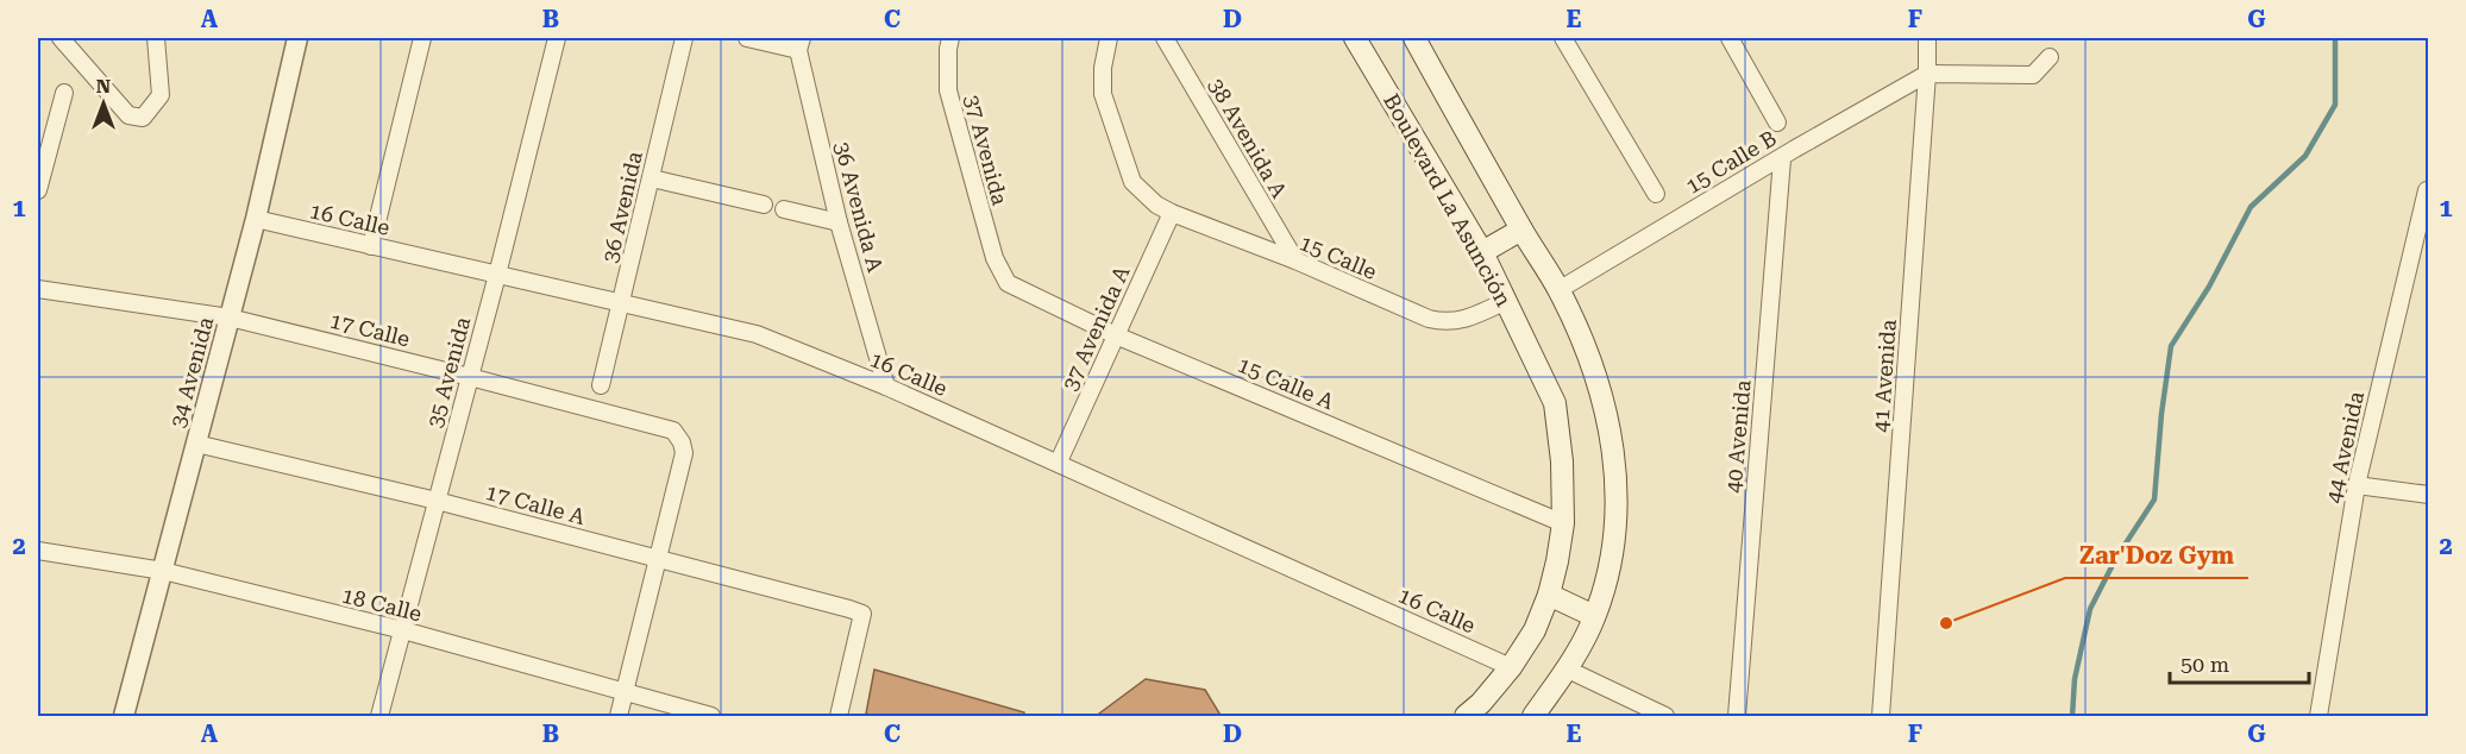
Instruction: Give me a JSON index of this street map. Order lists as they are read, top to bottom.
{
  "streets": {
    "main road": ["Boulevard La Asunción"],
    "street": [
      "38 Avenida A",
      "37 Avenida",
      "15 Calle B",
      "36 Avenida",
      "36 Avenida A",
      "16 Calle",
      "15 Calle",
      "37 Avenida A",
      "17 Calle",
      "34 Avenida",
      "35 Avenida",
      "41 Avenida",
      "15 Calle A",
      "40 Avenida",
      "44 Avenida",
      "17 Calle A",
      "18 Calle"
    ]
  },
  "crossings": [
    ["38 Avenida A", "15 Calle"],
    ["37 Avenida", "15 Calle A"],
    ["15 Calle B", "41 Avenida"],
    ["15 Calle B", "40 Avenida"],
    ["Boulevard La Asunción", "16 Calle"],
    ["Boulevard La Asunción", "15 Calle"],
    ["Boulevard La Asunción", "15 Calle A"],
    ["36 Avenida", "16 Calle"],
    ["36 Avenida A", "16 Calle"],
    ["16 Calle", "37 Avenida A"],
    ["16 Calle", "34 Avenida"],
    ["16 Calle", "35 Avenida"],
    ["15 Calle", "37 Avenida A"],
    ["37 Avenida A", "15 Calle A"],
    ["17 Calle", "34 Avenida"],
    ["17 Calle", "35 Avenida"],
    ["17 Calle", "17 Calle A"],
    ["34 Avenida", "17 Calle A"],
    ["34 Avenida", "18 Calle"],
    ["35 Avenida", "17 Calle A"],
    ["35 Avenida", "18 Calle"]
  ],
  "places": ["Zar'Doz Gym"],
  "scale_bar": "50 m",
  "north": "top",
  "grid": {
    "columns": [
      "A",
      "B",
      "C",
      "D",
      "E",
      "F",
      "G"
    ],
    "rows": ["1", "2"]
  }
}
